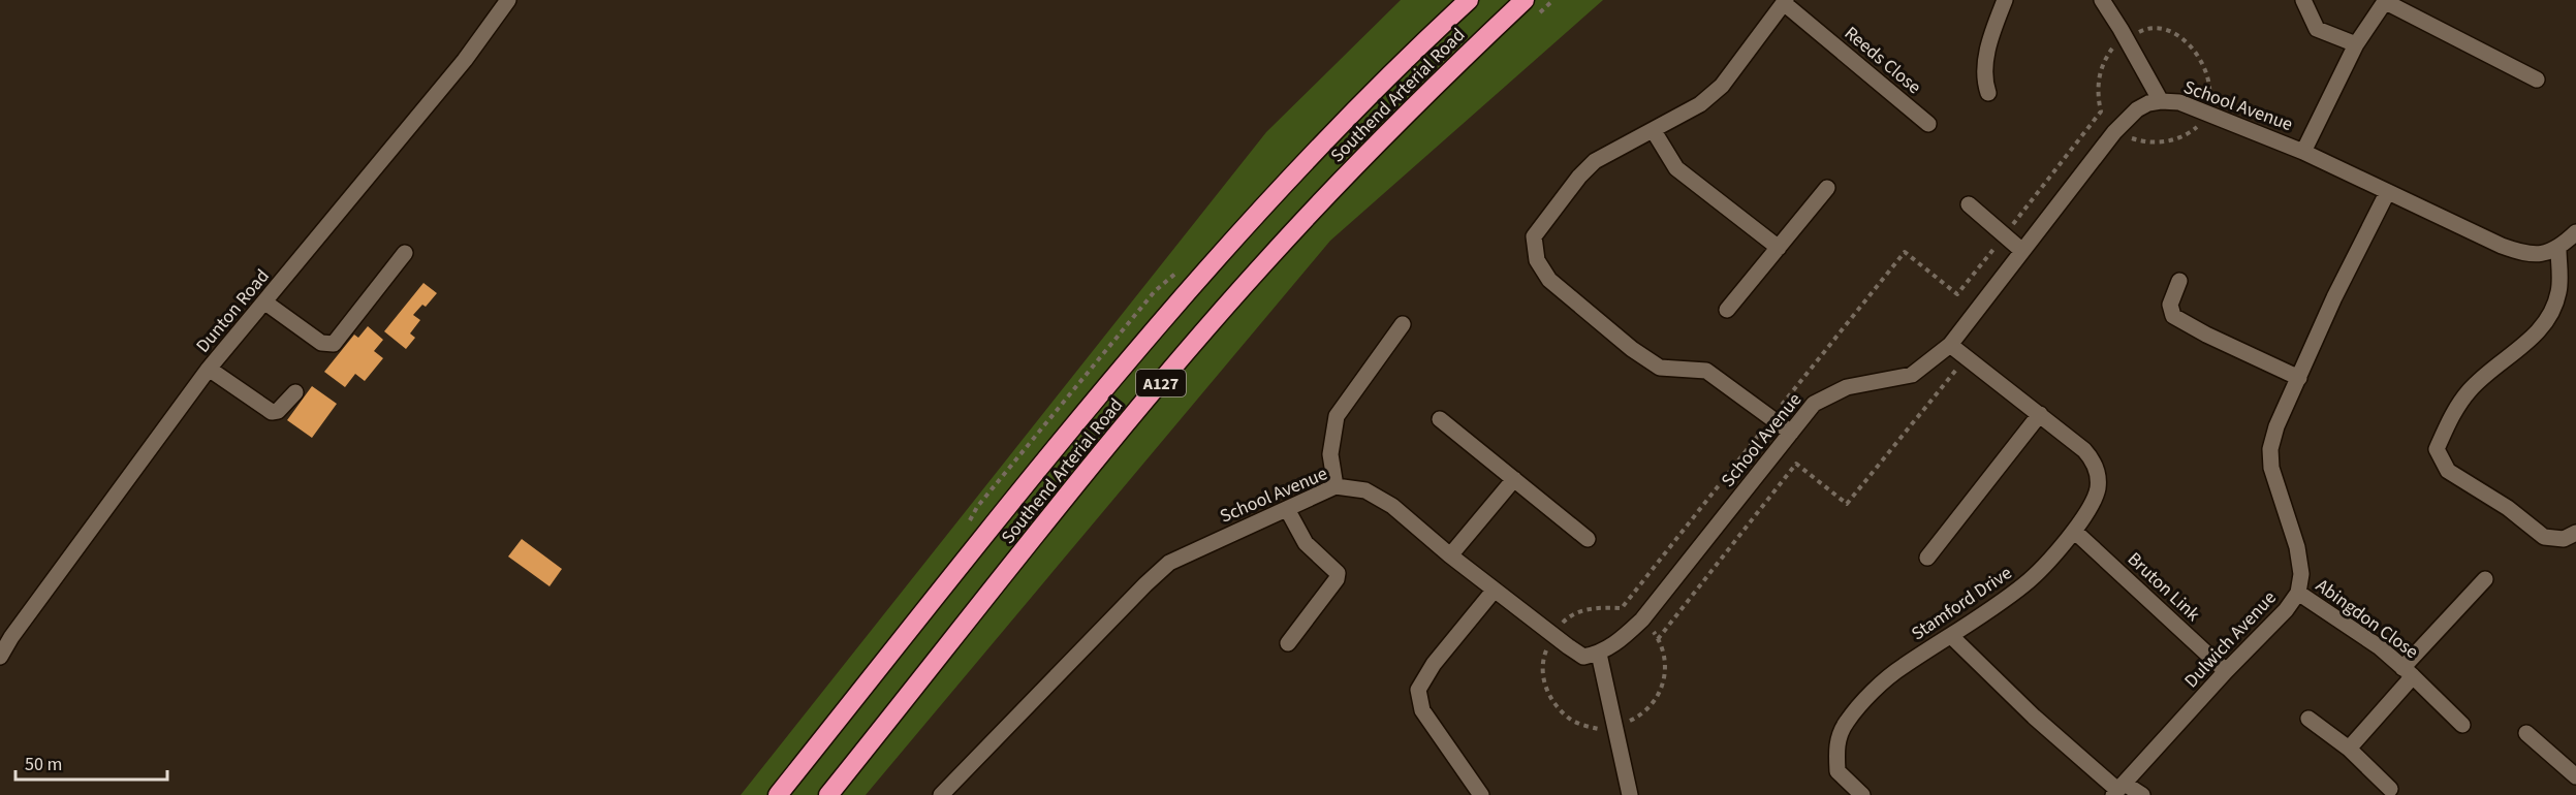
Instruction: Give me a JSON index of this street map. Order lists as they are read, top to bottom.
{
  "streets": {
    "highway": ["Southend Arterial Road", "A127"],
    "street": [
      "Reeds Close",
      "School Avenue",
      "Dunton Road",
      "Bruton Link",
      "Stamford Drive",
      "Abingdon Close",
      "Dulwich Avenue"
    ]
  },
  "crossings": [
    ["School Avenue", "Stamford Drive"],
    ["School Avenue", "Dulwich Avenue"],
    ["Bruton Link", "Stamford Drive"],
    ["Bruton Link", "Dulwich Avenue"],
    ["Abingdon Close", "Dulwich Avenue"]
  ],
  "scale_bar": "50 m"
}
